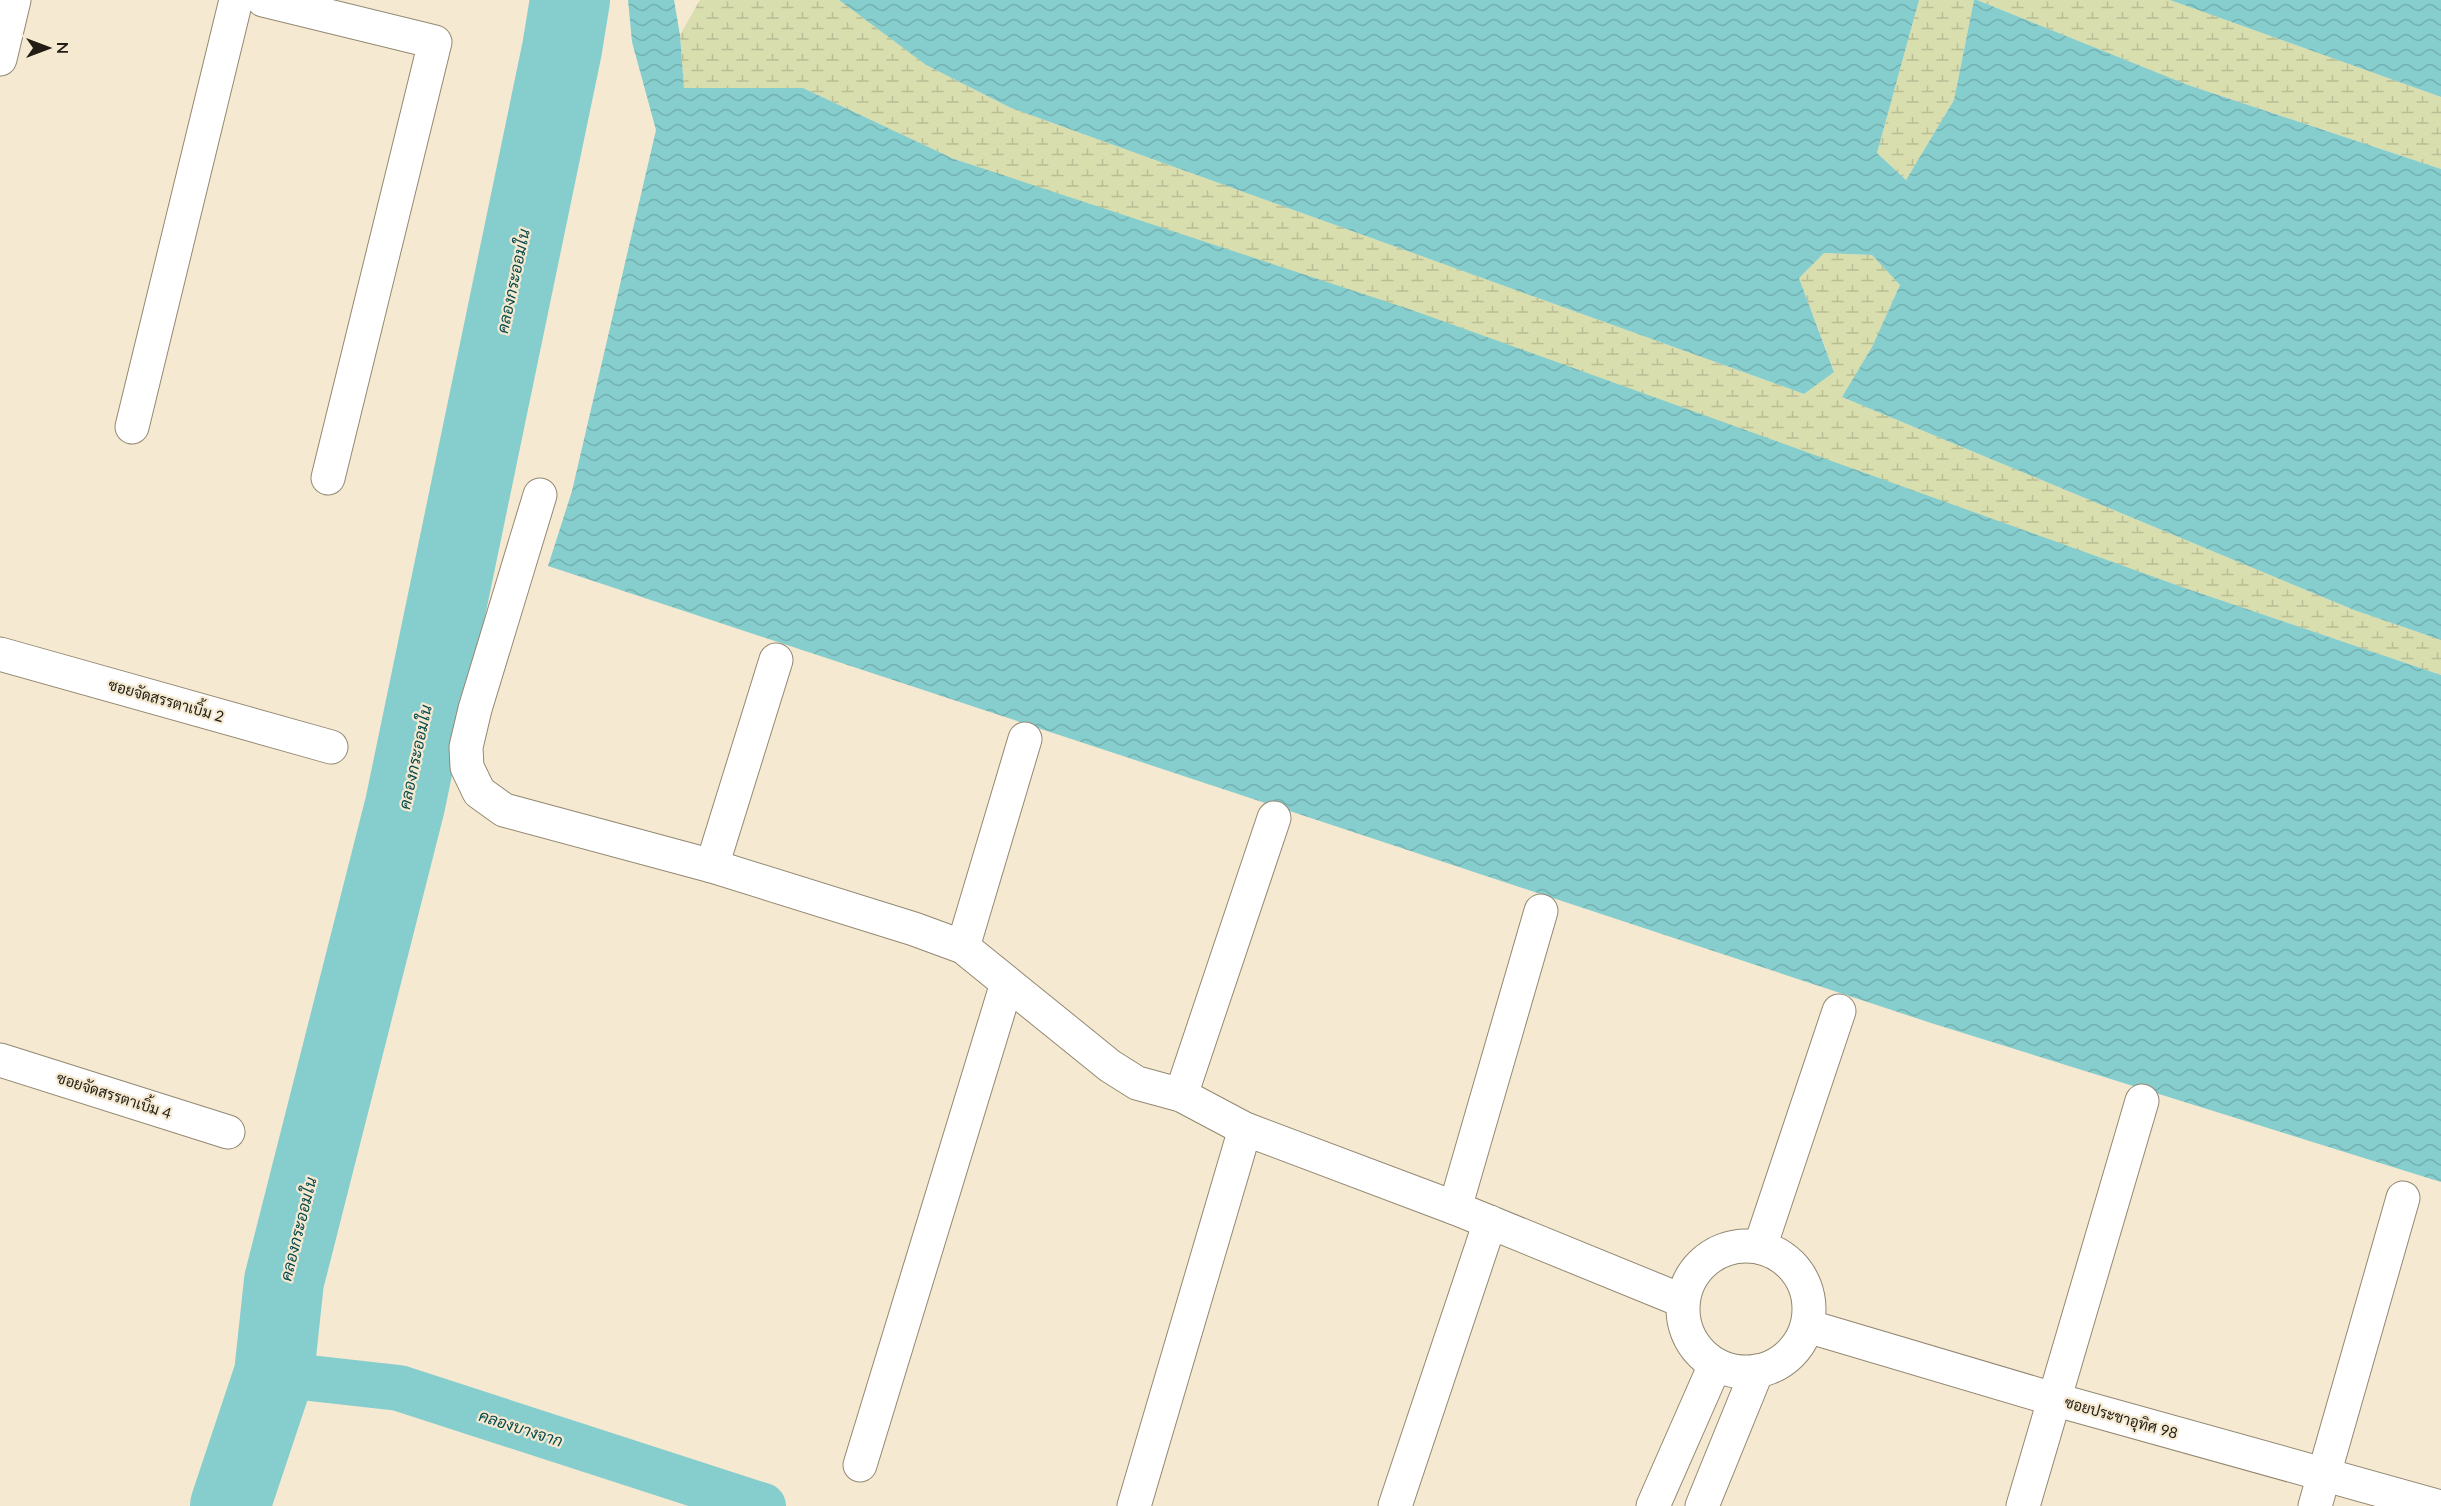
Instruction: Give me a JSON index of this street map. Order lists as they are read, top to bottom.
{
  "streets": {
    "street": ["ซอยจัดสรรตาเบิ้ม 2", "ซอยจัดสรรตาเบิ้ม 4", "ซอยประชาอุทิศ 98"]
  },
  "water": ["คลองกระออมใน", "คลองบางจาก"],
  "north": "right"
}
